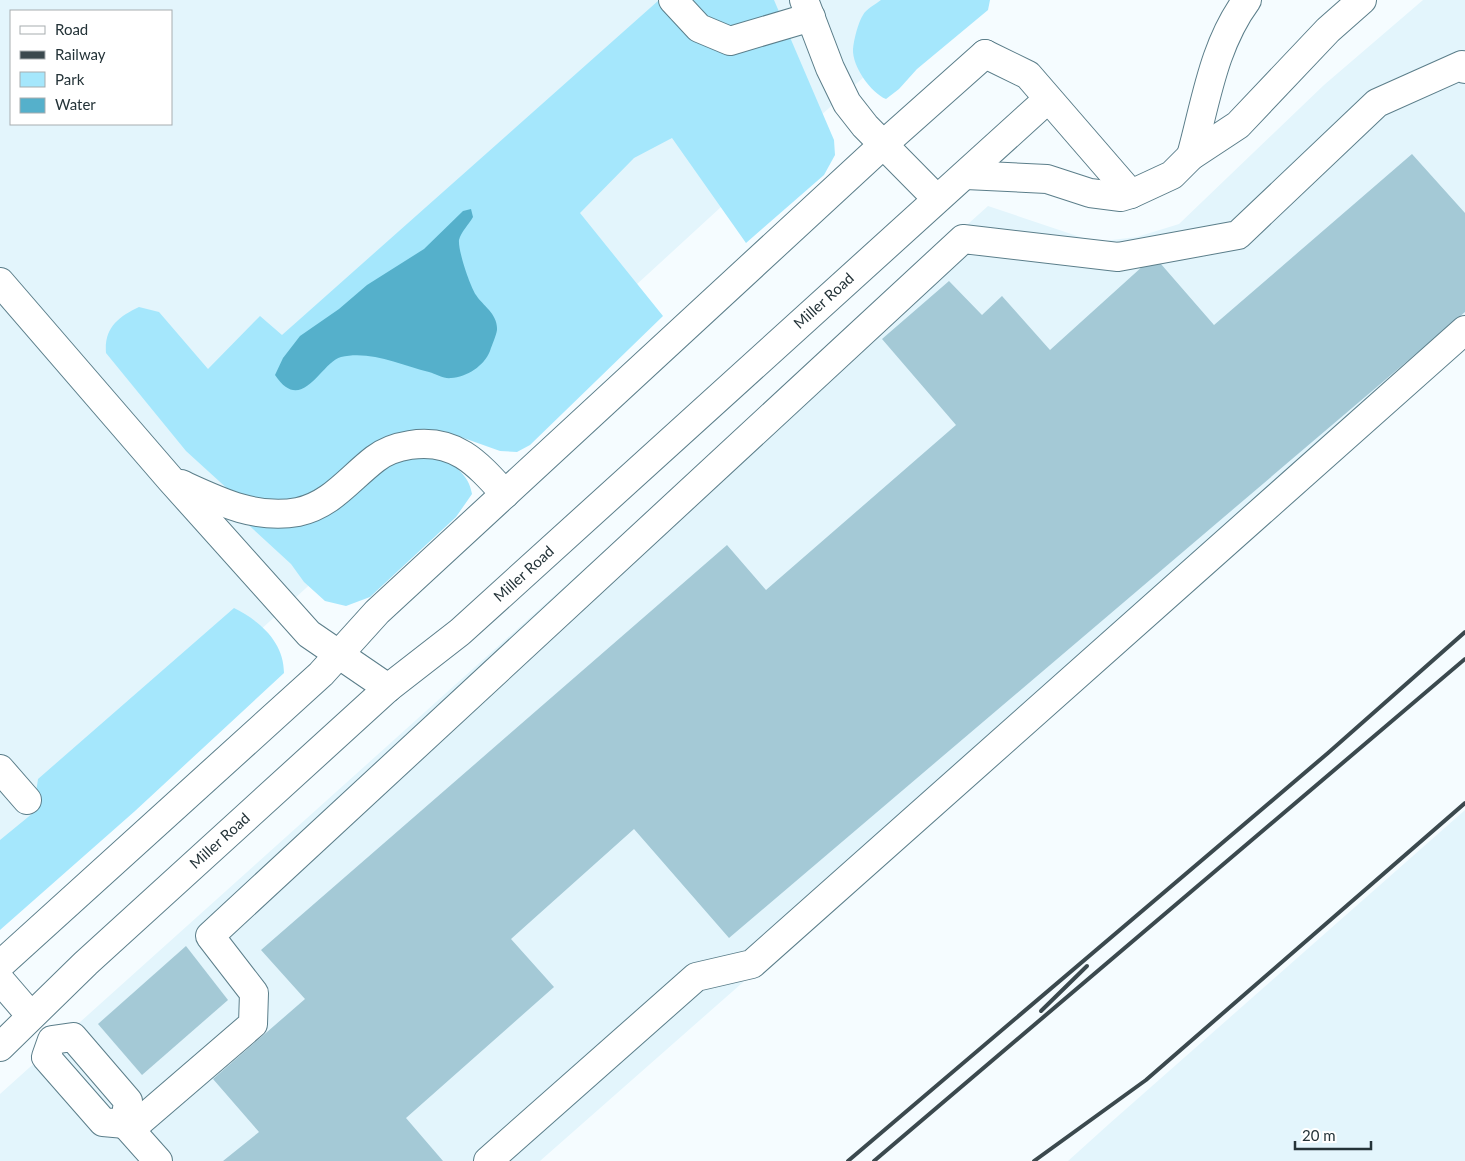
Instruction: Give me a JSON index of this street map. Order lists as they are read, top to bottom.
{
  "streets": {
    "main road": ["Miller Road"]
  },
  "legend": [
    "Road",
    "Railway",
    "Park",
    "Water"
  ],
  "scale_bar": "20 m"
}
